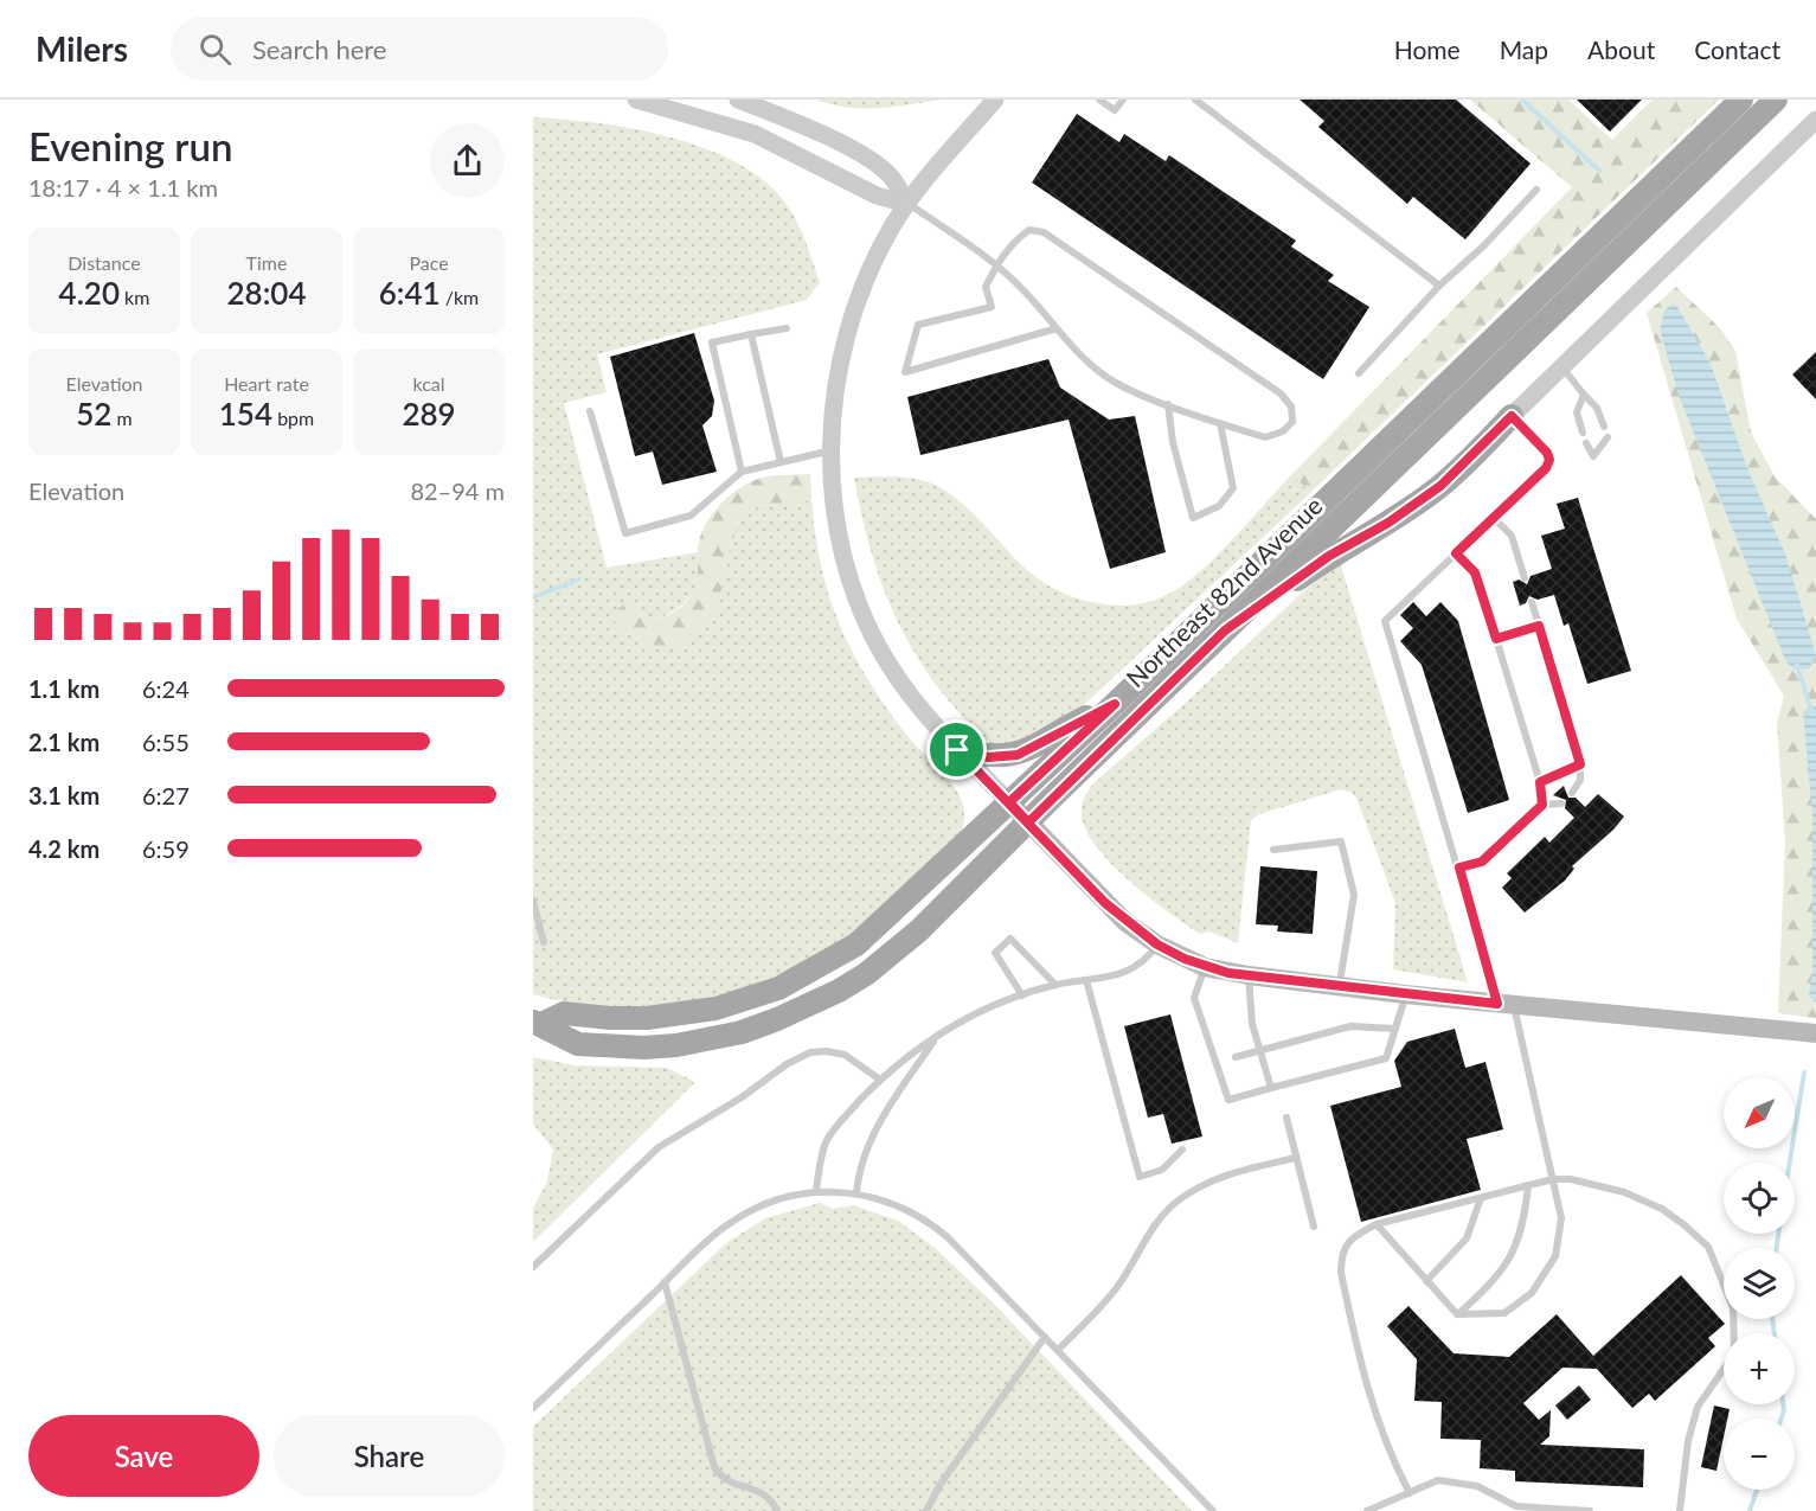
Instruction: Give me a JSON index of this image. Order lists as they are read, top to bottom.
{
  "streets": {
    "main road": ["Northeast 82nd Avenue"]
  },
  "north": "bottom left",
  "page": {
    "header": "Milers",
    "search": "Search here",
    "nav": [
      "Home",
      "Map",
      "About",
      "Contact"
    ],
    "heading": ["Evening run", "18:17 · 4 × 1.1 km"],
    "stats": [
      ["Distance", "4.20 km"],
      ["Time", "28:04"],
      ["Pace", "6:41 /km"],
      ["Elevation", "52 m"],
      ["Heart rate", "154 bpm"],
      ["kcal", "289"]
    ],
    "chart": ["Elevation", "82–94 m"],
    "list": [
      {
        "name": "1.1 km",
        "note": "6:24"
      },
      {
        "name": "2.1 km",
        "note": "6:55"
      },
      {
        "name": "3.1 km",
        "note": "6:27"
      },
      {
        "name": "4.2 km",
        "note": "6:59"
      }
    ],
    "map_buttons": ["+", "−"],
    "buttons": ["Save", "Share"]
  }
}
